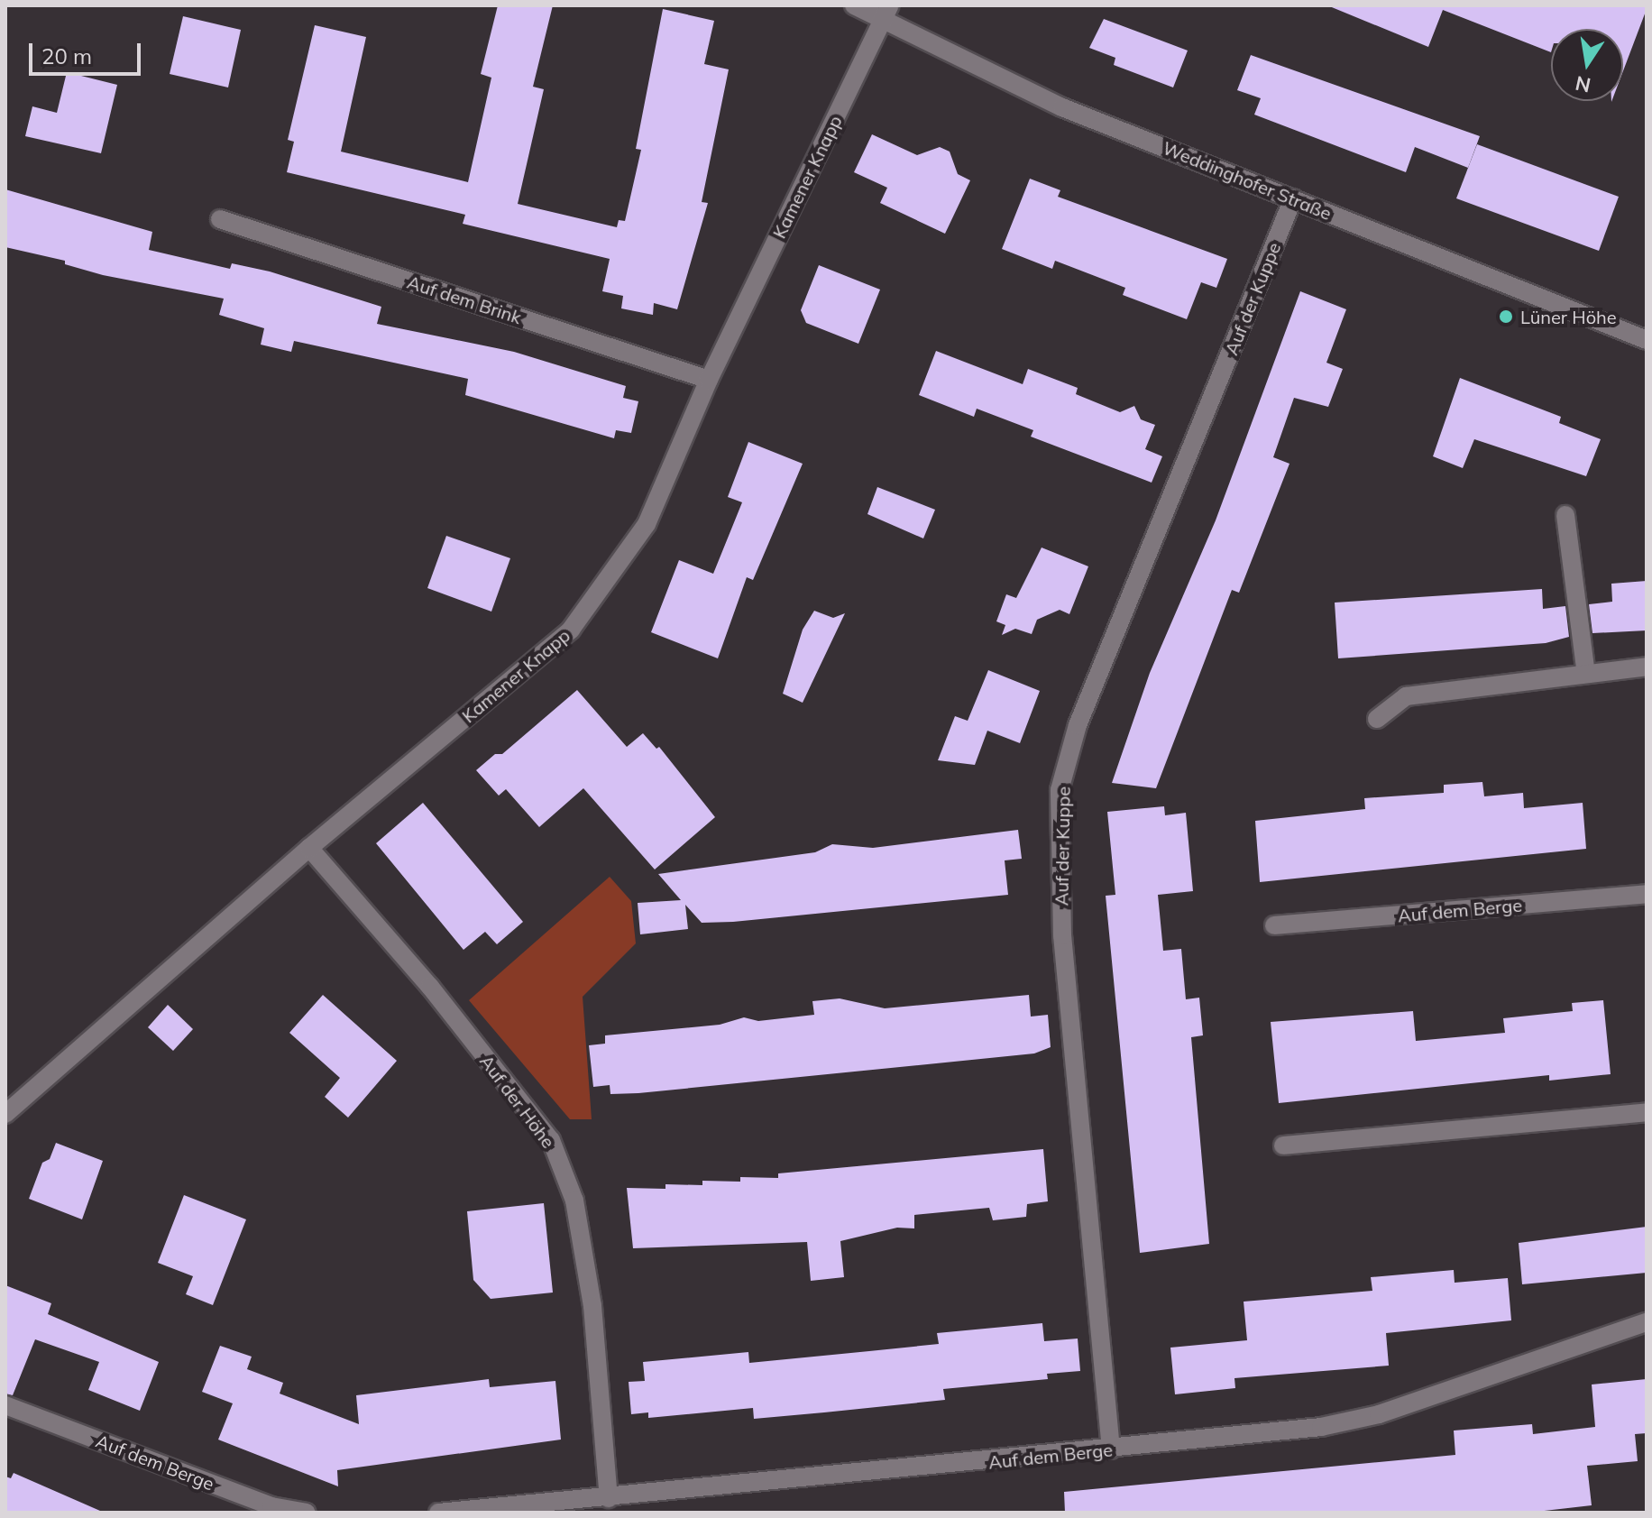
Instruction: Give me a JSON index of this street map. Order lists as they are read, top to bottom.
{
  "streets": {
    "street": [
      "Kamener Knapp",
      "Weddinghofer Straße",
      "Auf der Kuppe",
      "Auf dem Brink",
      "Auf dem Berge",
      "Auf der Höhe"
    ]
  },
  "crossings": [
    ["Kamener Knapp", "Weddinghofer Straße"],
    ["Kamener Knapp", "Auf dem Brink"],
    ["Kamener Knapp", "Auf der Höhe"],
    ["Weddinghofer Straße", "Auf der Kuppe"],
    ["Auf der Kuppe", "Auf dem Berge"],
    ["Auf dem Berge", "Auf der Höhe"]
  ],
  "places": ["Lüner Höhe"],
  "scale_bar": "20 m",
  "north": "bottom"
}
